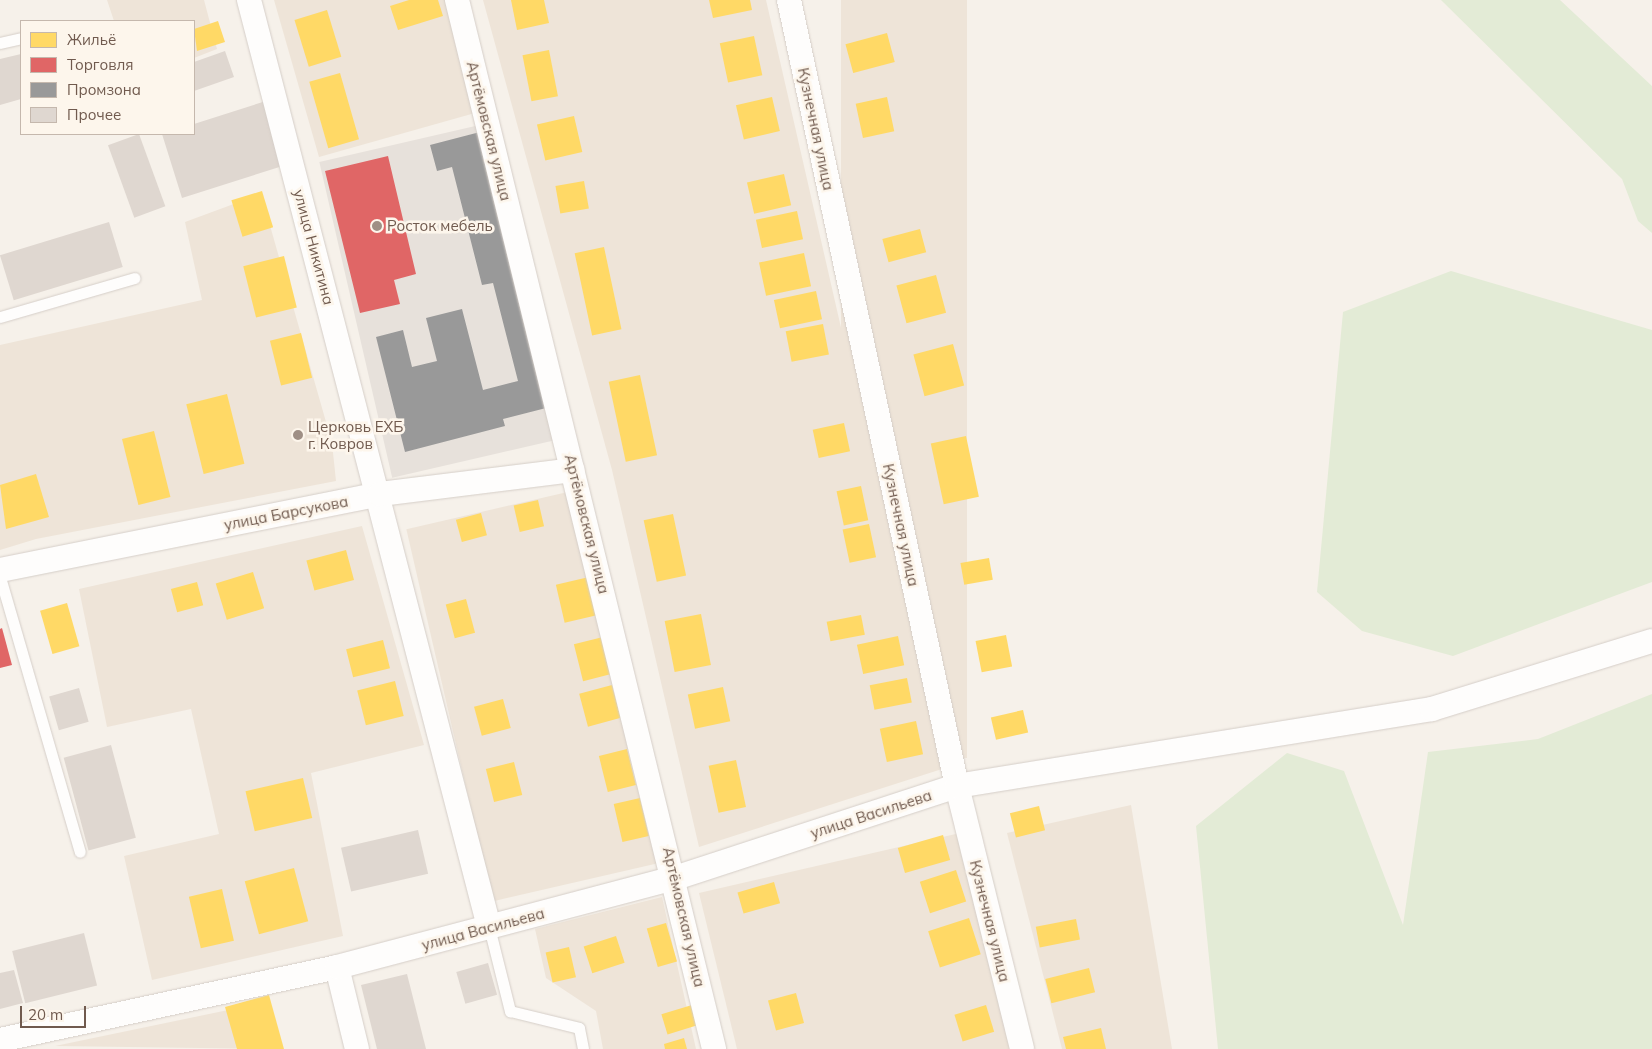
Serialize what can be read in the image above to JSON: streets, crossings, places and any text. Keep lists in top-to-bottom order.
{
  "streets": {
    "street": [
      "Кузнечная улица",
      "Артёмовская улица",
      "улица Никитина",
      "улица Барсукова",
      "улица Васильева"
    ]
  },
  "crossings": [
    ["Кузнечная улица", "улица Васильева"],
    ["Артёмовская улица", "улица Барсукова"],
    ["Артёмовская улица", "улица Васильева"],
    ["улица Никитина", "улица Барсукова"],
    ["улица Никитина", "улица Васильева"]
  ],
  "places": ["Росток мебель", "Церковь ЕХБ г. Ковров"],
  "legend": [
    "Жильё",
    "Торговля",
    "Промзона",
    "Прочее"
  ],
  "scale_bar": "20 m"
}
